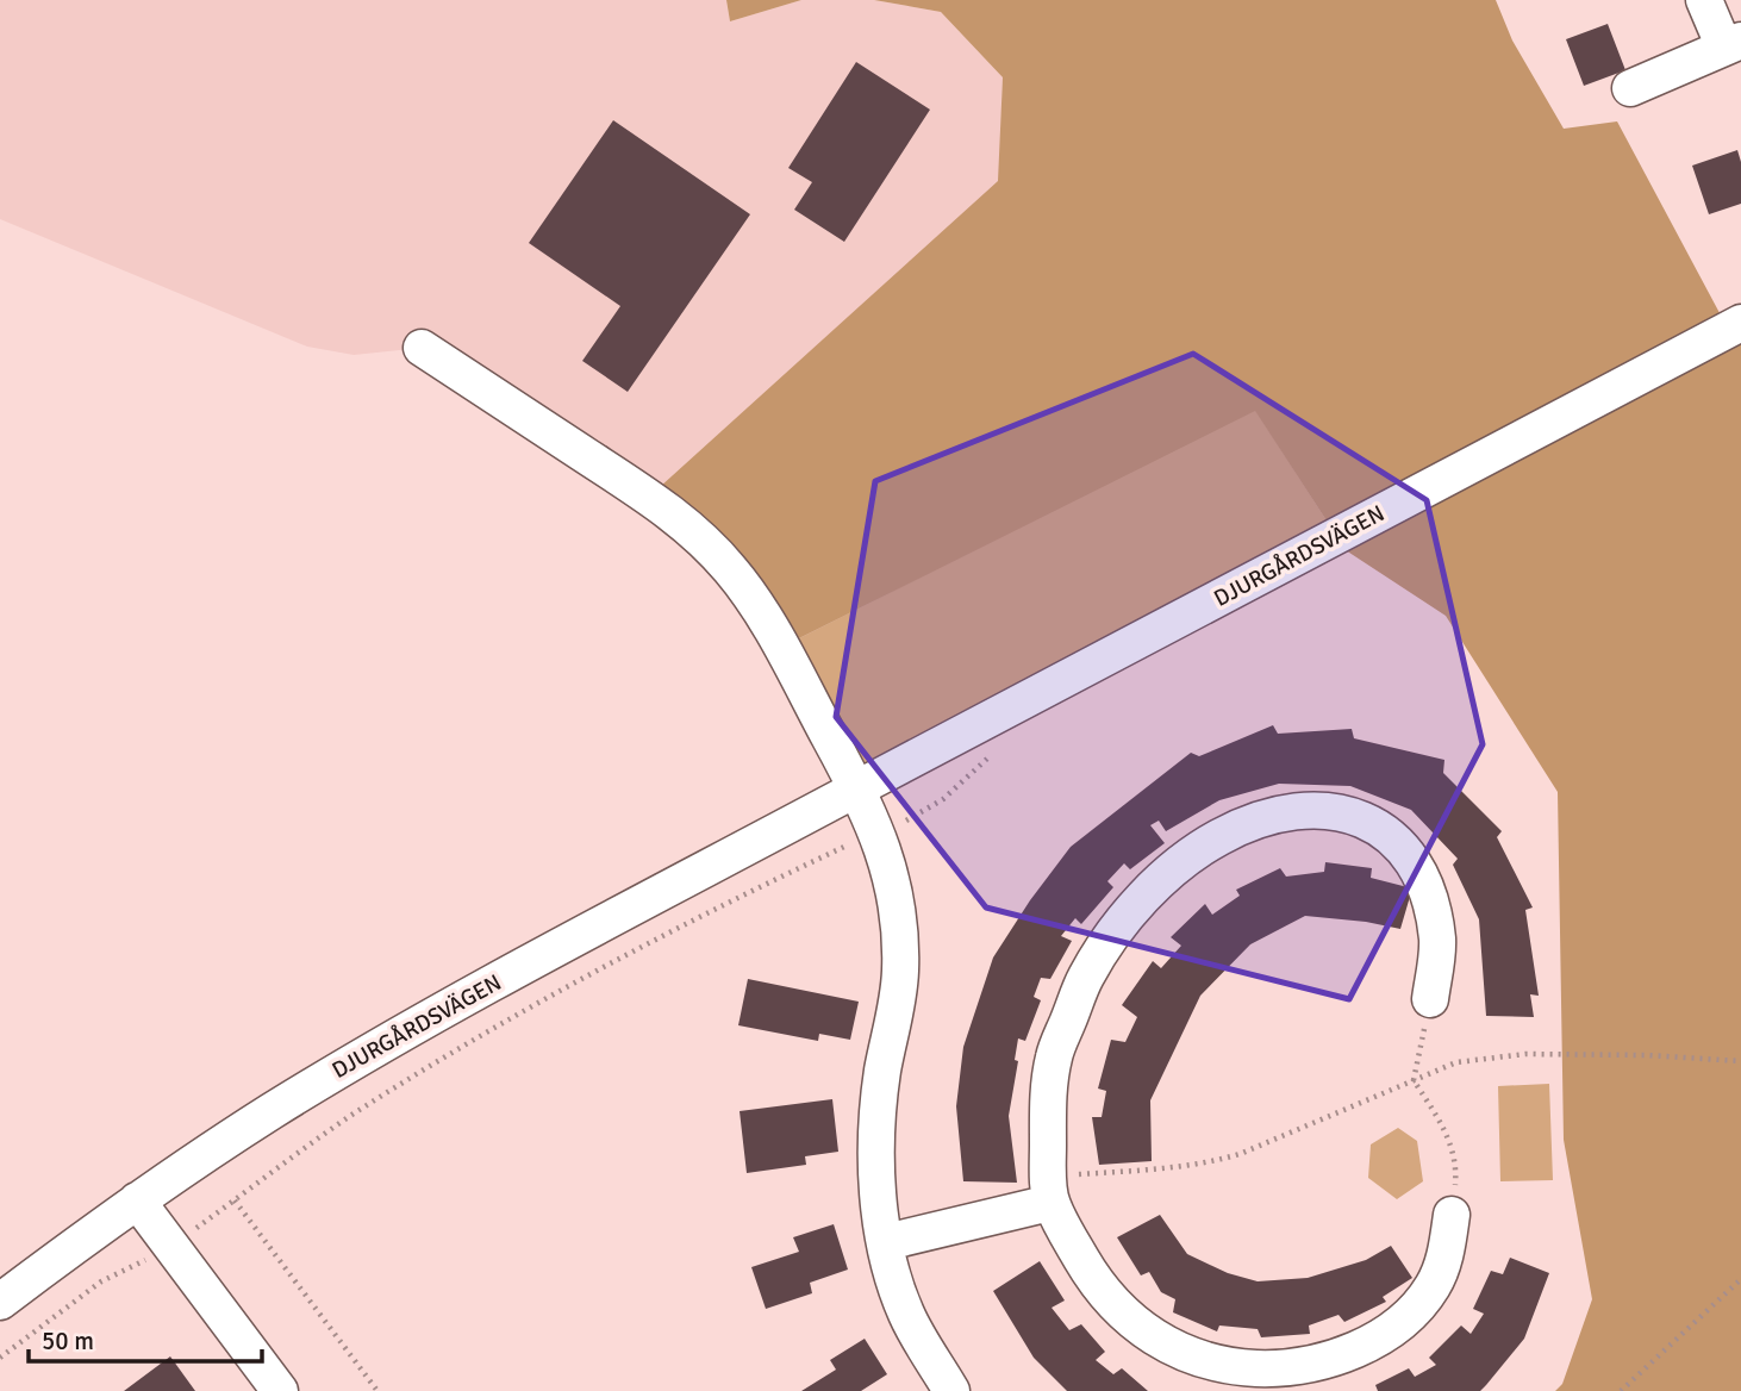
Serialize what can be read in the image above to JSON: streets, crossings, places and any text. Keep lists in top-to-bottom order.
{
  "streets": {
    "street": ["DJURGÅRDSVÄGEN"]
  },
  "scale_bar": "50 m"
}
